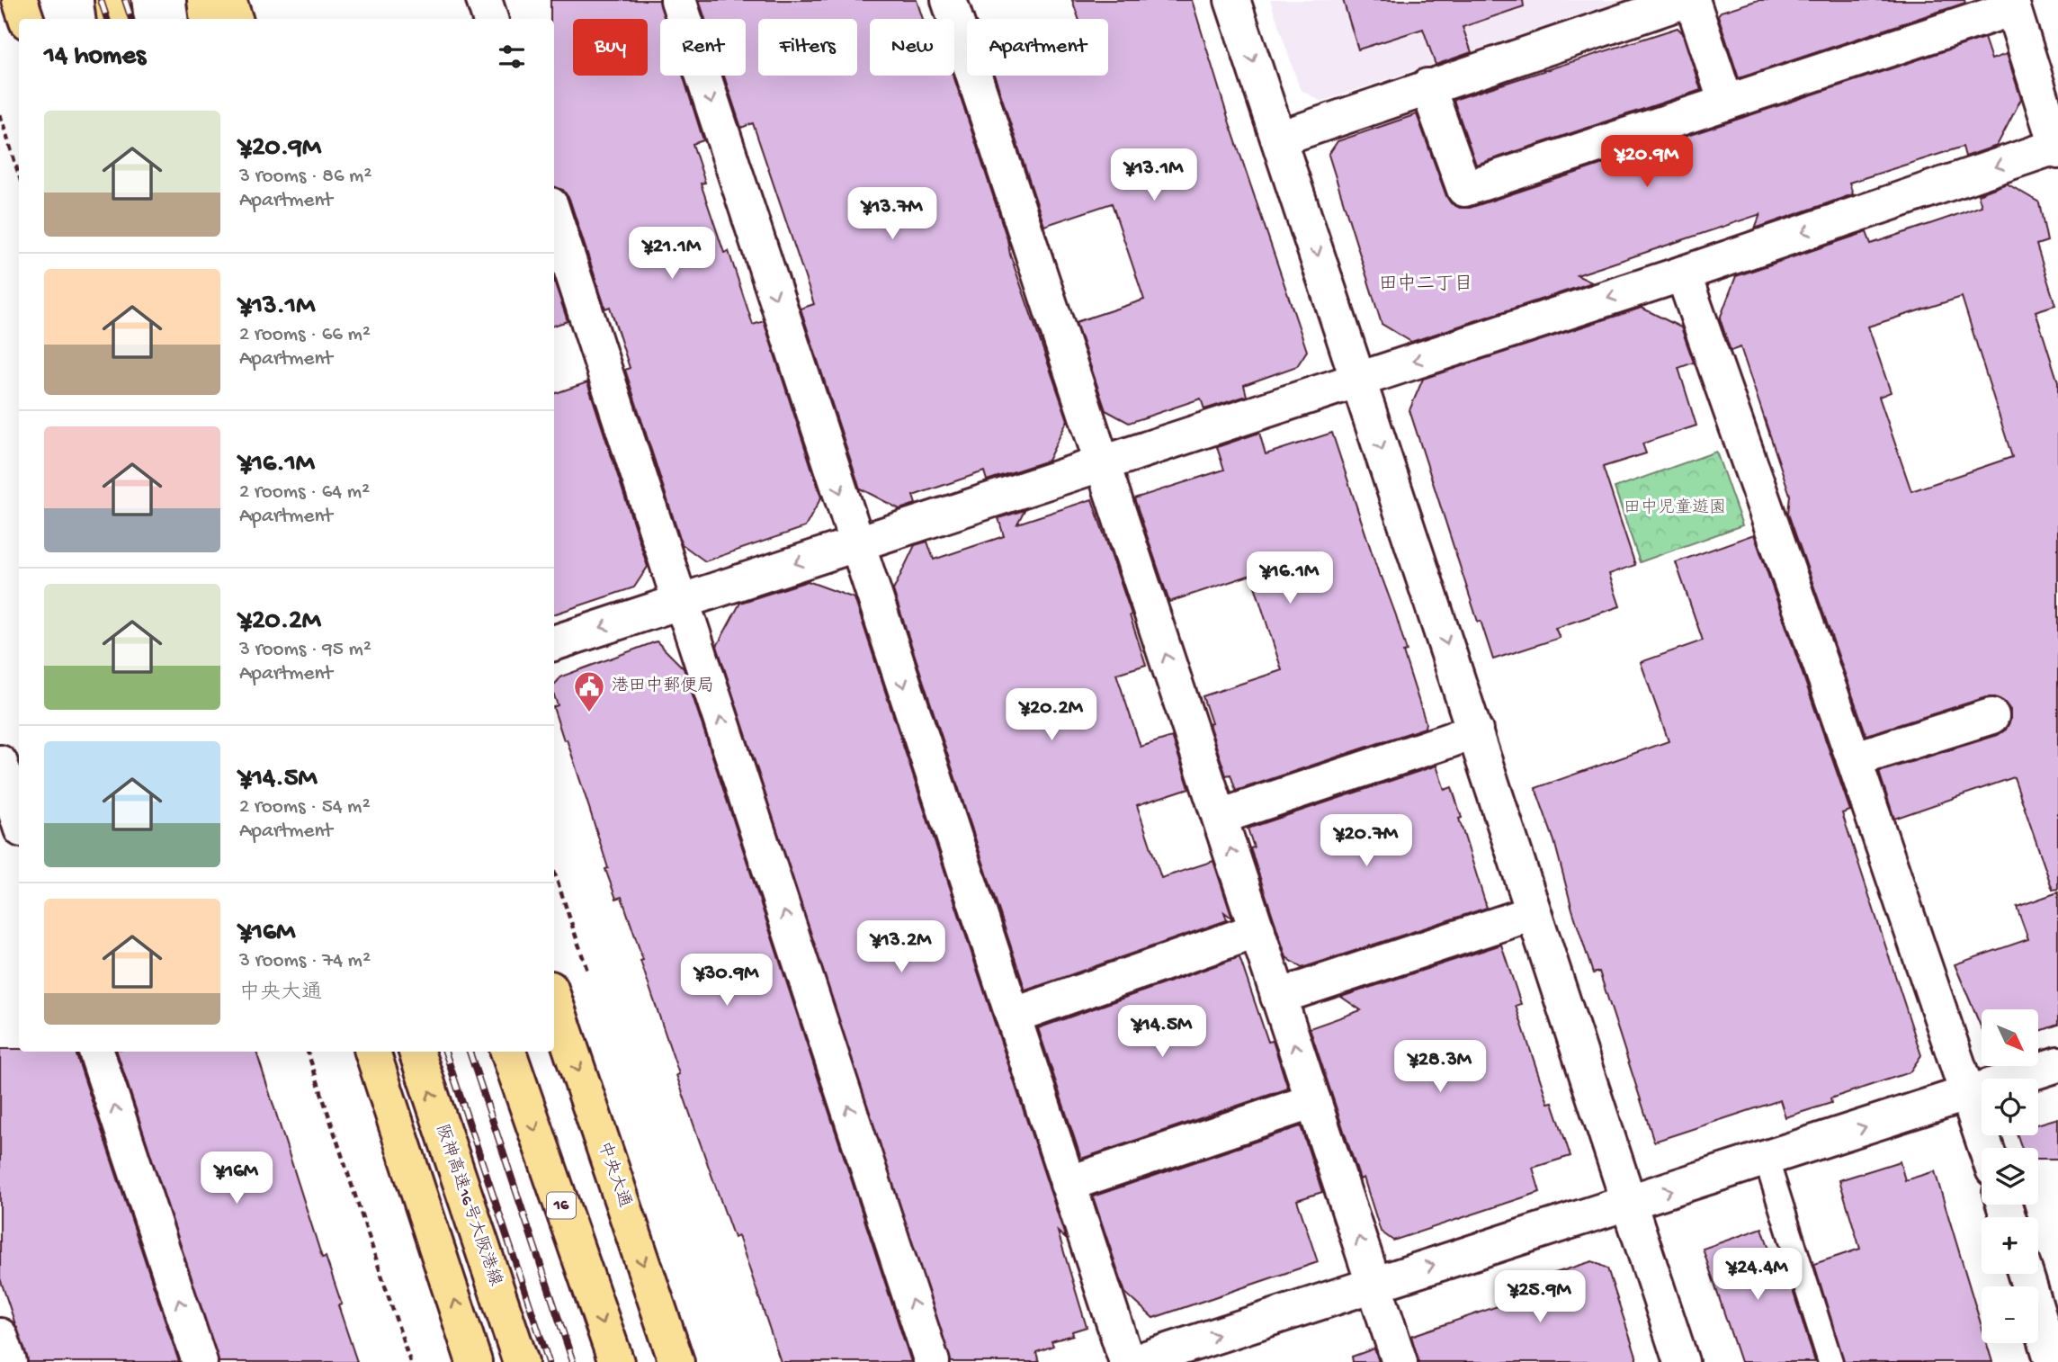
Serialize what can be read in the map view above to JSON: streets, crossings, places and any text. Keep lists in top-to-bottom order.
{
  "streets": {
    "main road": ["中央大通", "阪神高速16号大阪港線", "16"]
  },
  "districts": ["田中二丁目"],
  "parks": ["田中児童遊園"],
  "places": {
    "public building": ["港田中郵便局"]
  },
  "north": "bottom right",
  "page": {
    "chip": [
      "Buy",
      "Rent",
      "Filters",
      "New",
      "Apartment"
    ],
    "heading": "14 homes",
    "list": [
      {
        "name": "¥20.9M",
        "note": "3 rooms · 86 m² · Apartment"
      },
      {
        "name": "¥13.1M",
        "note": "2 rooms · 66 m² · Apartment"
      },
      {
        "name": "¥16.1M",
        "note": "2 rooms · 64 m² · Apartment"
      },
      {
        "name": "¥20.2M",
        "note": "3 rooms · 95 m² · Apartment"
      },
      {
        "name": "¥14.5M",
        "note": "2 rooms · 54 m² · Apartment"
      },
      {
        "name": "¥16M",
        "note": "3 rooms · 74 m² · 中央大通"
      }
    ],
    "price": [
      "¥20.9M",
      "¥13.1M",
      "¥13.7M",
      "¥21.1M",
      "¥16.1M",
      "¥20.2M",
      "¥20.7M",
      "¥13.2M",
      "¥30.9M",
      "¥14.5M",
      "¥28.3M",
      "¥16M",
      "¥24.4M",
      "¥25.9M"
    ],
    "map_buttons": ["+", "−"]
  }
}
